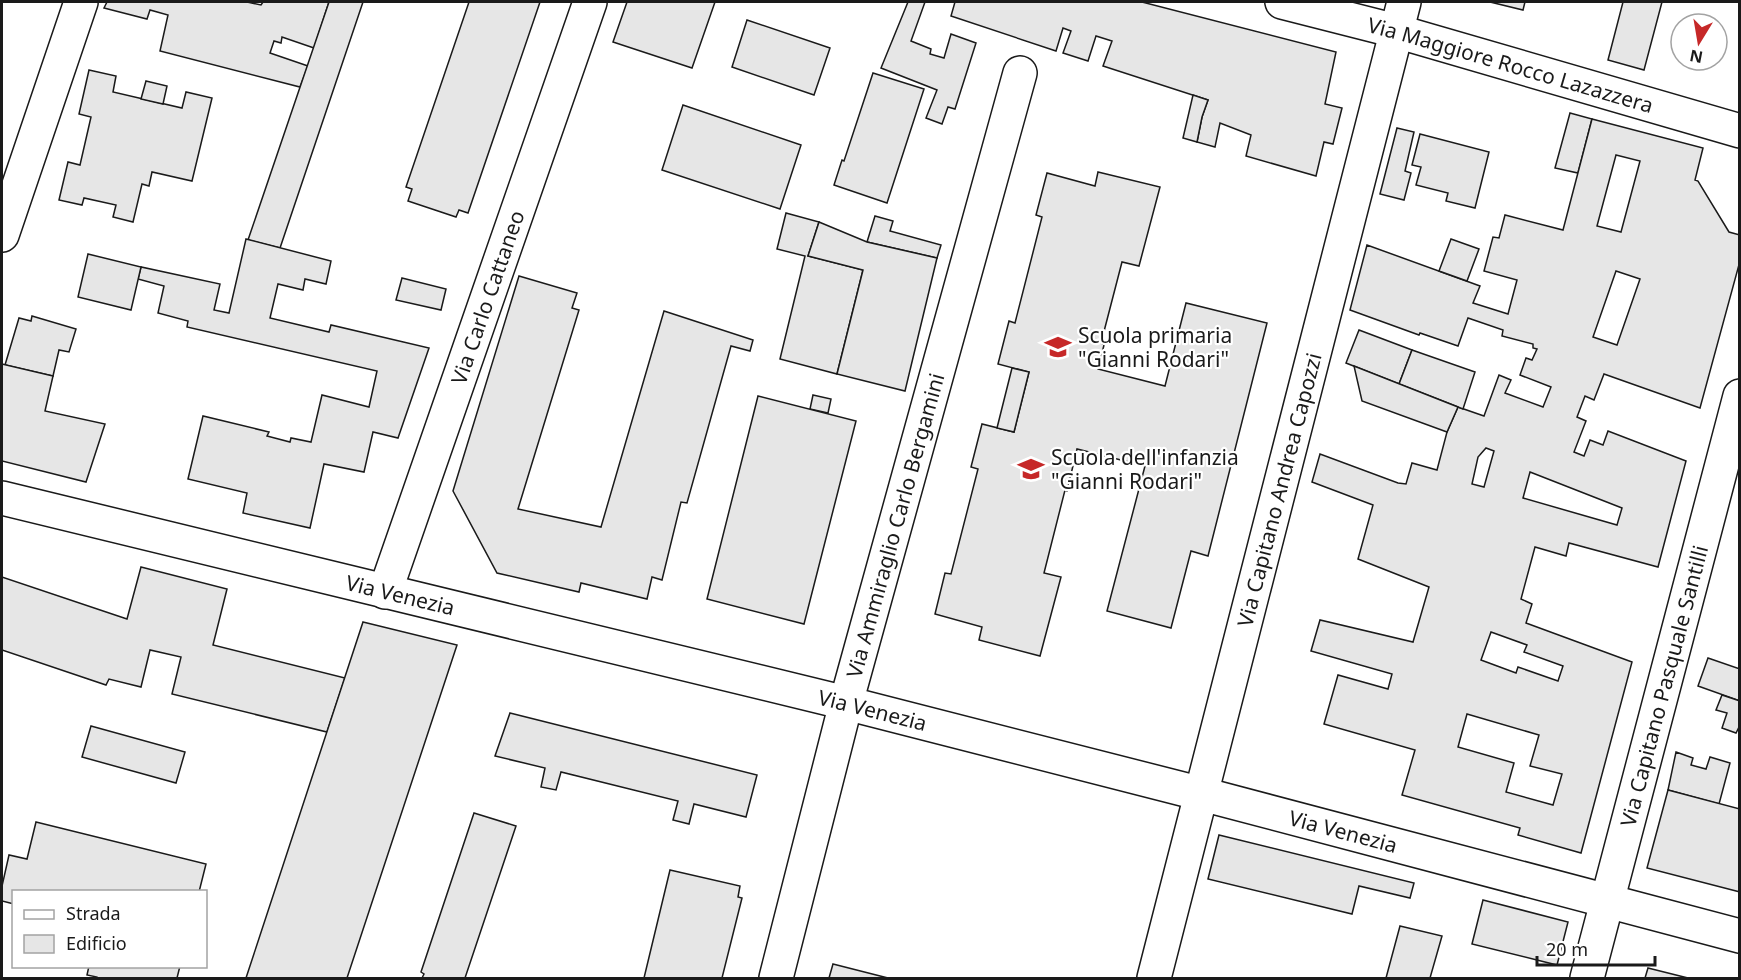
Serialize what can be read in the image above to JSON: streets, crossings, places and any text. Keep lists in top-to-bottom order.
{
  "streets": {
    "street": [
      "Via Maggiore Rocco Lazazzera",
      "Via Carlo Cattaneo",
      "Via Capitano Andrea Capozzi",
      "Via Ammiraglio Carlo Bergamini",
      "Via Venezia",
      "Via Capitano Pasquale Santilli"
    ]
  },
  "crossings": [
    ["Via Maggiore Rocco Lazazzera", "Via Capitano Andrea Capozzi"],
    ["Via Carlo Cattaneo", "Via Venezia"],
    ["Via Capitano Andrea Capozzi", "Via Venezia"],
    ["Via Ammiraglio Carlo Bergamini", "Via Venezia"],
    ["Via Venezia", "Via Capitano Pasquale Santilli"]
  ],
  "places": {
    "school or university": ["Scuola primaria \"Gianni Rodari\"", "Scuola dell'infanzia \"Gianni Rodari\""]
  },
  "legend": ["Strada", "Edificio"],
  "scale_bar": "20 m",
  "north": "bottom"
}
